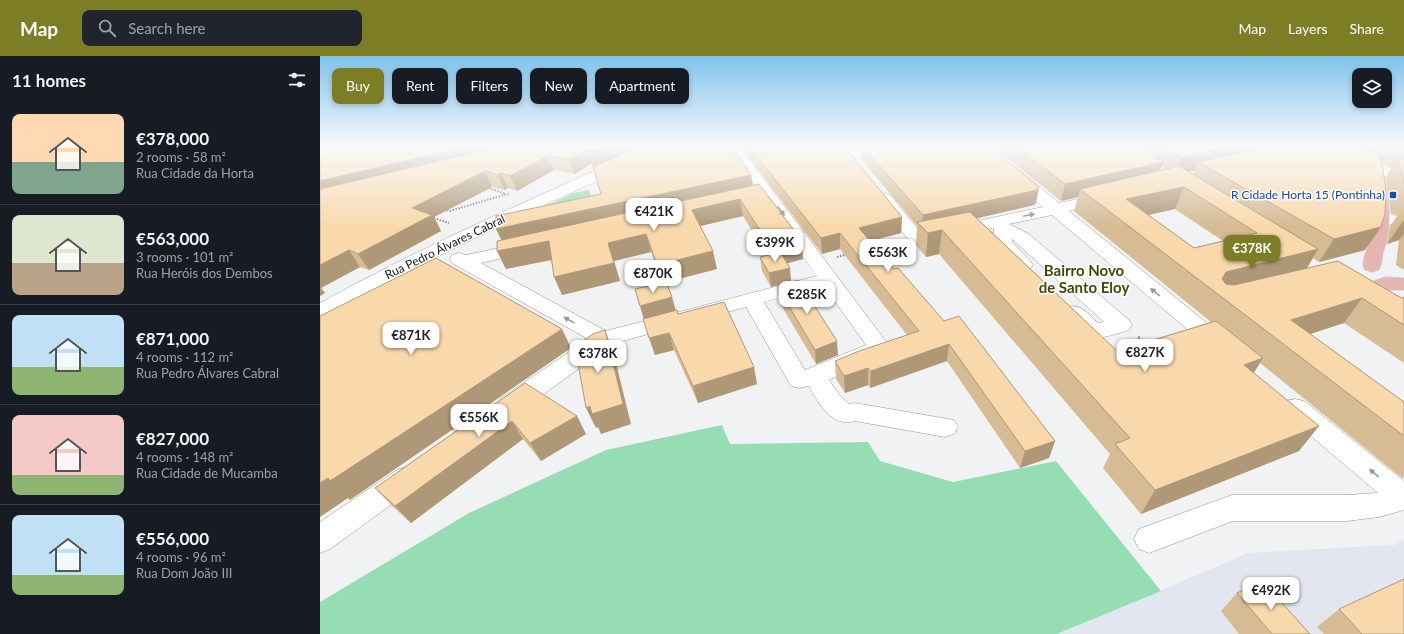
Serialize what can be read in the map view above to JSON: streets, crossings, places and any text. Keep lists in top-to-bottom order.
{
  "streets": {
    "street": ["Rua Pedro Álvares Cabral"]
  },
  "districts": ["Bairro Novo de Santo Eloy"],
  "places": {
    "transit": ["R Cidade Horta 15 (Pontinha)"]
  },
  "page": {
    "header": "Map",
    "search": "Search here",
    "nav": ["Map", "Layers", "Share"],
    "heading": "11 homes",
    "chip": [
      "Buy",
      "Rent",
      "Filters",
      "New",
      "Apartment"
    ],
    "list": [
      {
        "name": "€378,000",
        "note": "2 rooms · 58 m² · Rua Cidade da Horta"
      },
      {
        "name": "€563,000",
        "note": "3 rooms · 101 m² · Rua Heróis dos Dembos"
      },
      {
        "name": "€871,000",
        "note": "4 rooms · 112 m² · Rua Pedro Álvares Cabral"
      },
      {
        "name": "€827,000",
        "note": "4 rooms · 148 m² · Rua Cidade de Mucamba"
      },
      {
        "name": "€556,000",
        "note": "4 rooms · 96 m² · Rua Dom João III"
      }
    ],
    "price": [
      "€421K",
      "€399K",
      "€378K",
      "€563K",
      "€870K",
      "€285K",
      "€871K",
      "€827K",
      "€378K",
      "€556K",
      "€492K"
    ]
  }
}
